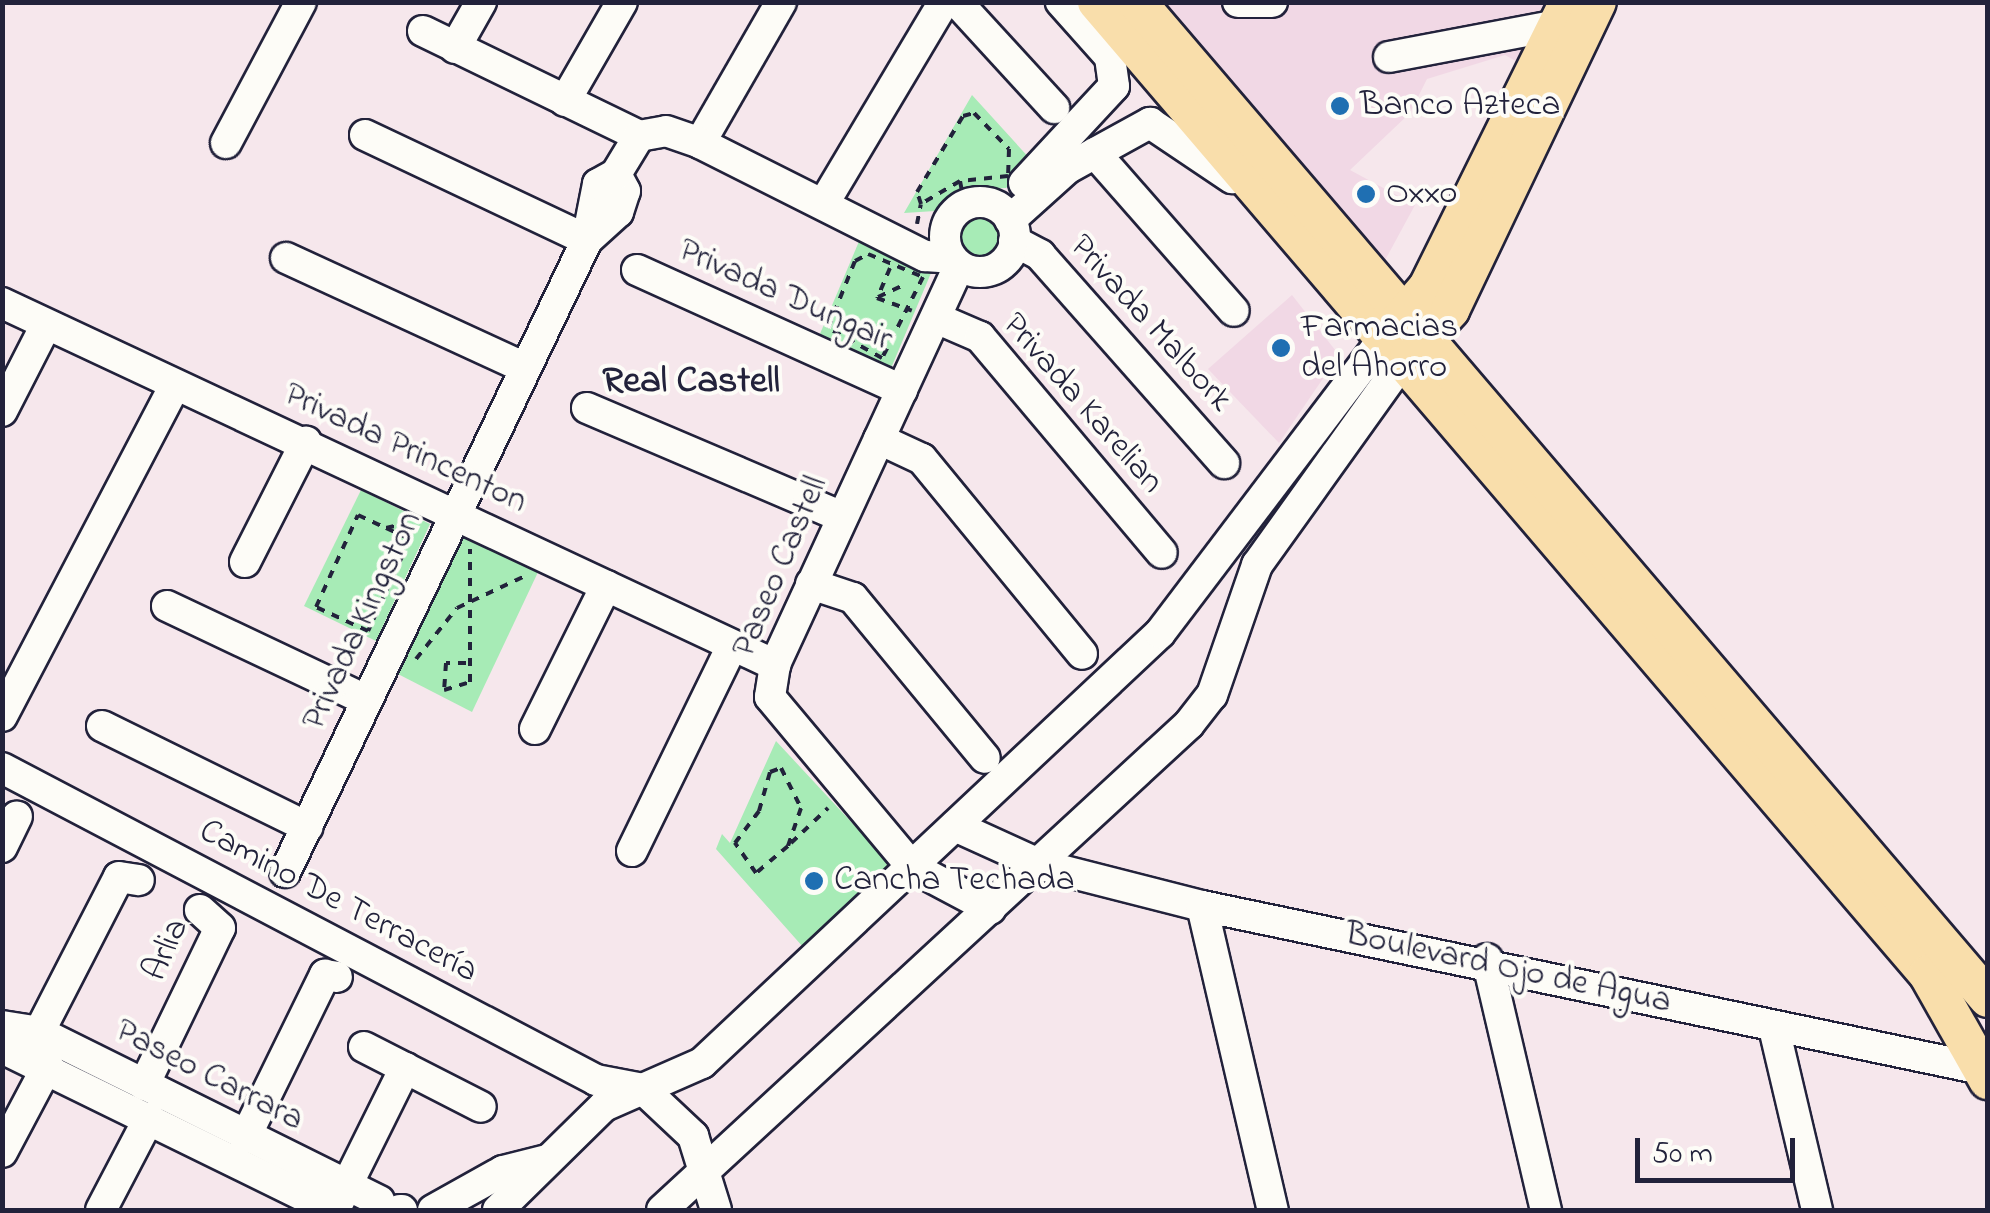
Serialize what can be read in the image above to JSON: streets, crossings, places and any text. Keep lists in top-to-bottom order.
{
  "streets": {
    "main road": ["Boulevard Ojo de Agua"],
    "street": [
      "Privada Dungair",
      "Privada Malbork",
      "Privada Karelian",
      "Privada Princenton",
      "Paseo Castell",
      "Privada Kingston",
      "Camino De Terracería",
      "Arlia",
      "Paseo Carrara"
    ]
  },
  "crossings": [
    ["Privada Dungair", "Paseo Castell"],
    ["Privada Karelian", "Paseo Castell"],
    ["Privada Princenton", "Paseo Castell"],
    ["Privada Princenton", "Privada Kingston"],
    ["Arlia", "Paseo Carrara"]
  ],
  "districts": ["Real Castell"],
  "places": [
    "Banco Azteca",
    "Oxxo",
    "Farmacias del Ahorro",
    "Cancha Techada"
  ],
  "scale_bar": "50 m"
}
